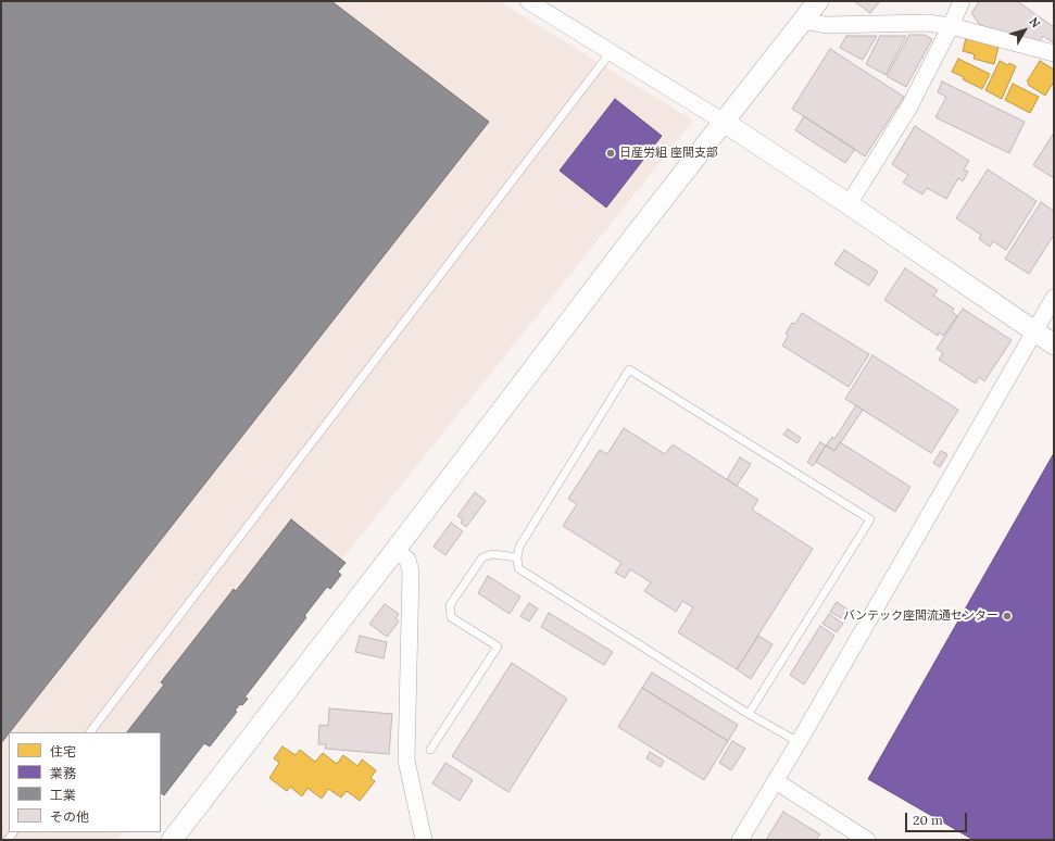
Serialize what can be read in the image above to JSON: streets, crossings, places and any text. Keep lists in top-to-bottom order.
{
  "places": ["日産労組 座間支部", "バンテック座間流通センター"],
  "legend": [
    "住宅",
    "業務",
    "工業",
    "その他"
  ],
  "scale_bar": "20 m",
  "north": "top right"
}
